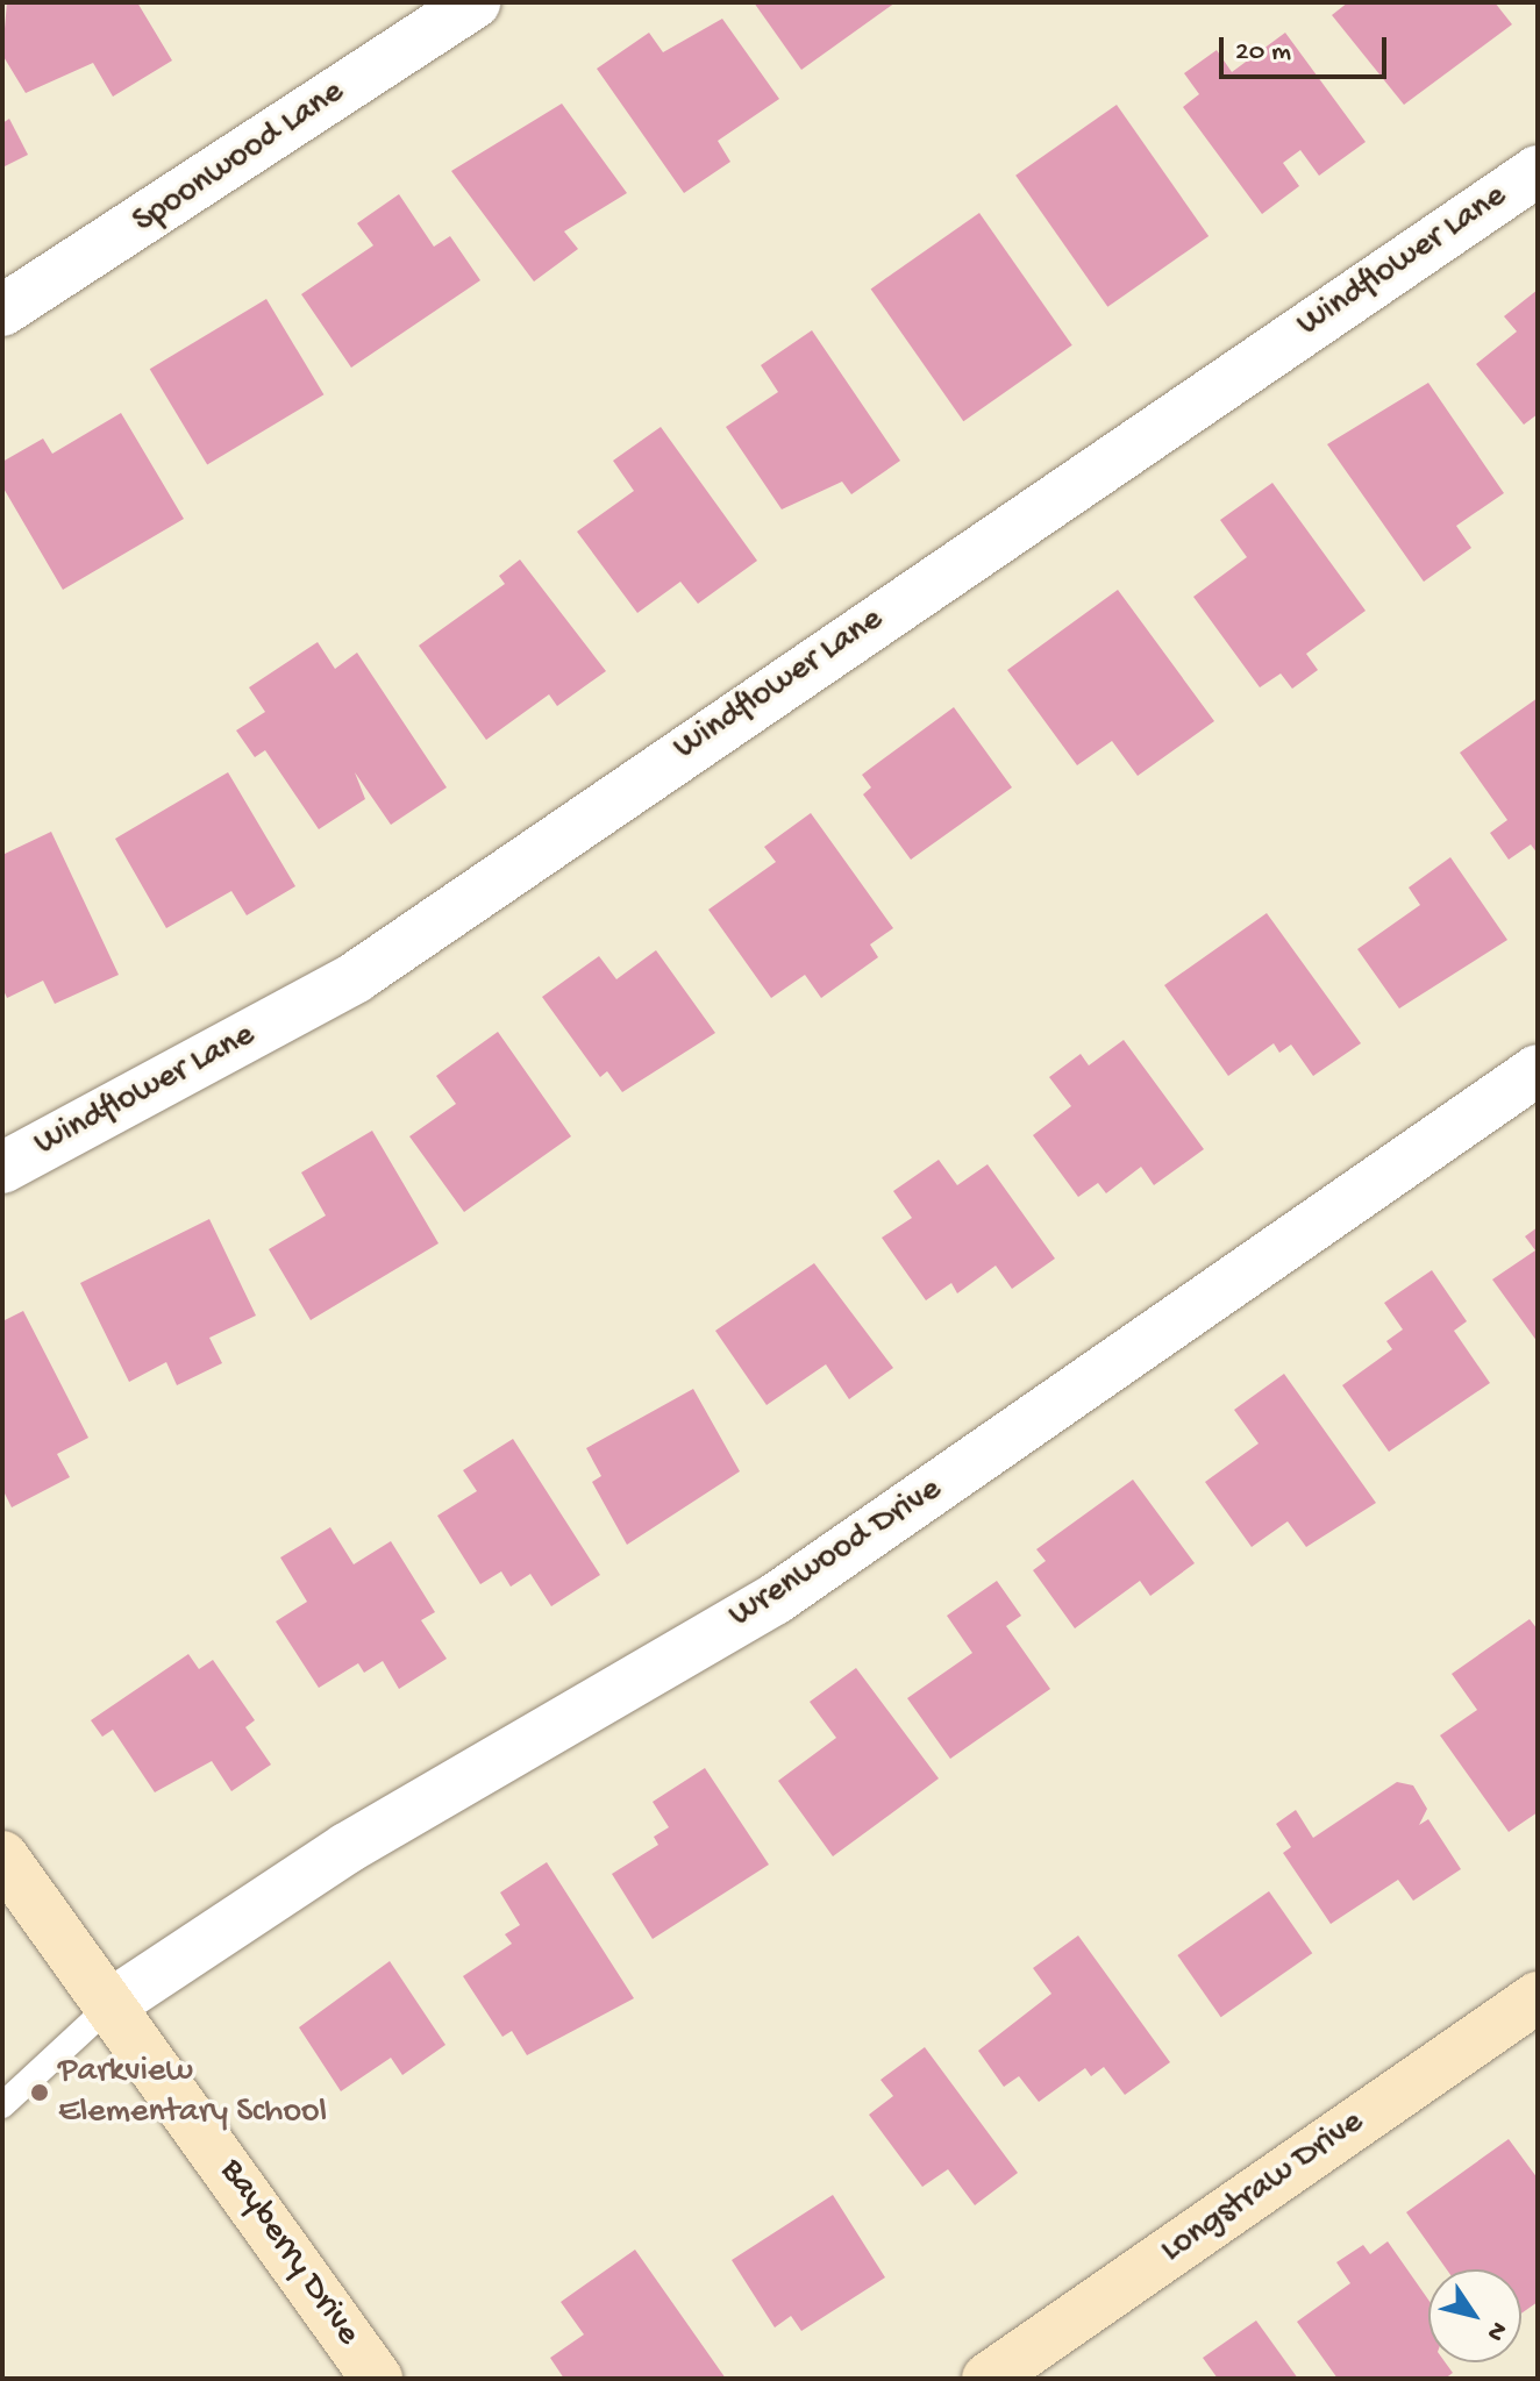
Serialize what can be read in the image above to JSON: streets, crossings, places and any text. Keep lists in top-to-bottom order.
{
  "streets": {
    "street": [
      "Spoonwood Lane",
      "Windflower Lane",
      "Wrenwood Drive",
      "Longstraw Drive",
      "Bayberry Drive"
    ]
  },
  "crossings": [
    ["Wrenwood Drive", "Bayberry Drive"]
  ],
  "places": ["Parkview Elementary School"],
  "scale_bar": "20 m",
  "north": "bottom right"
}
